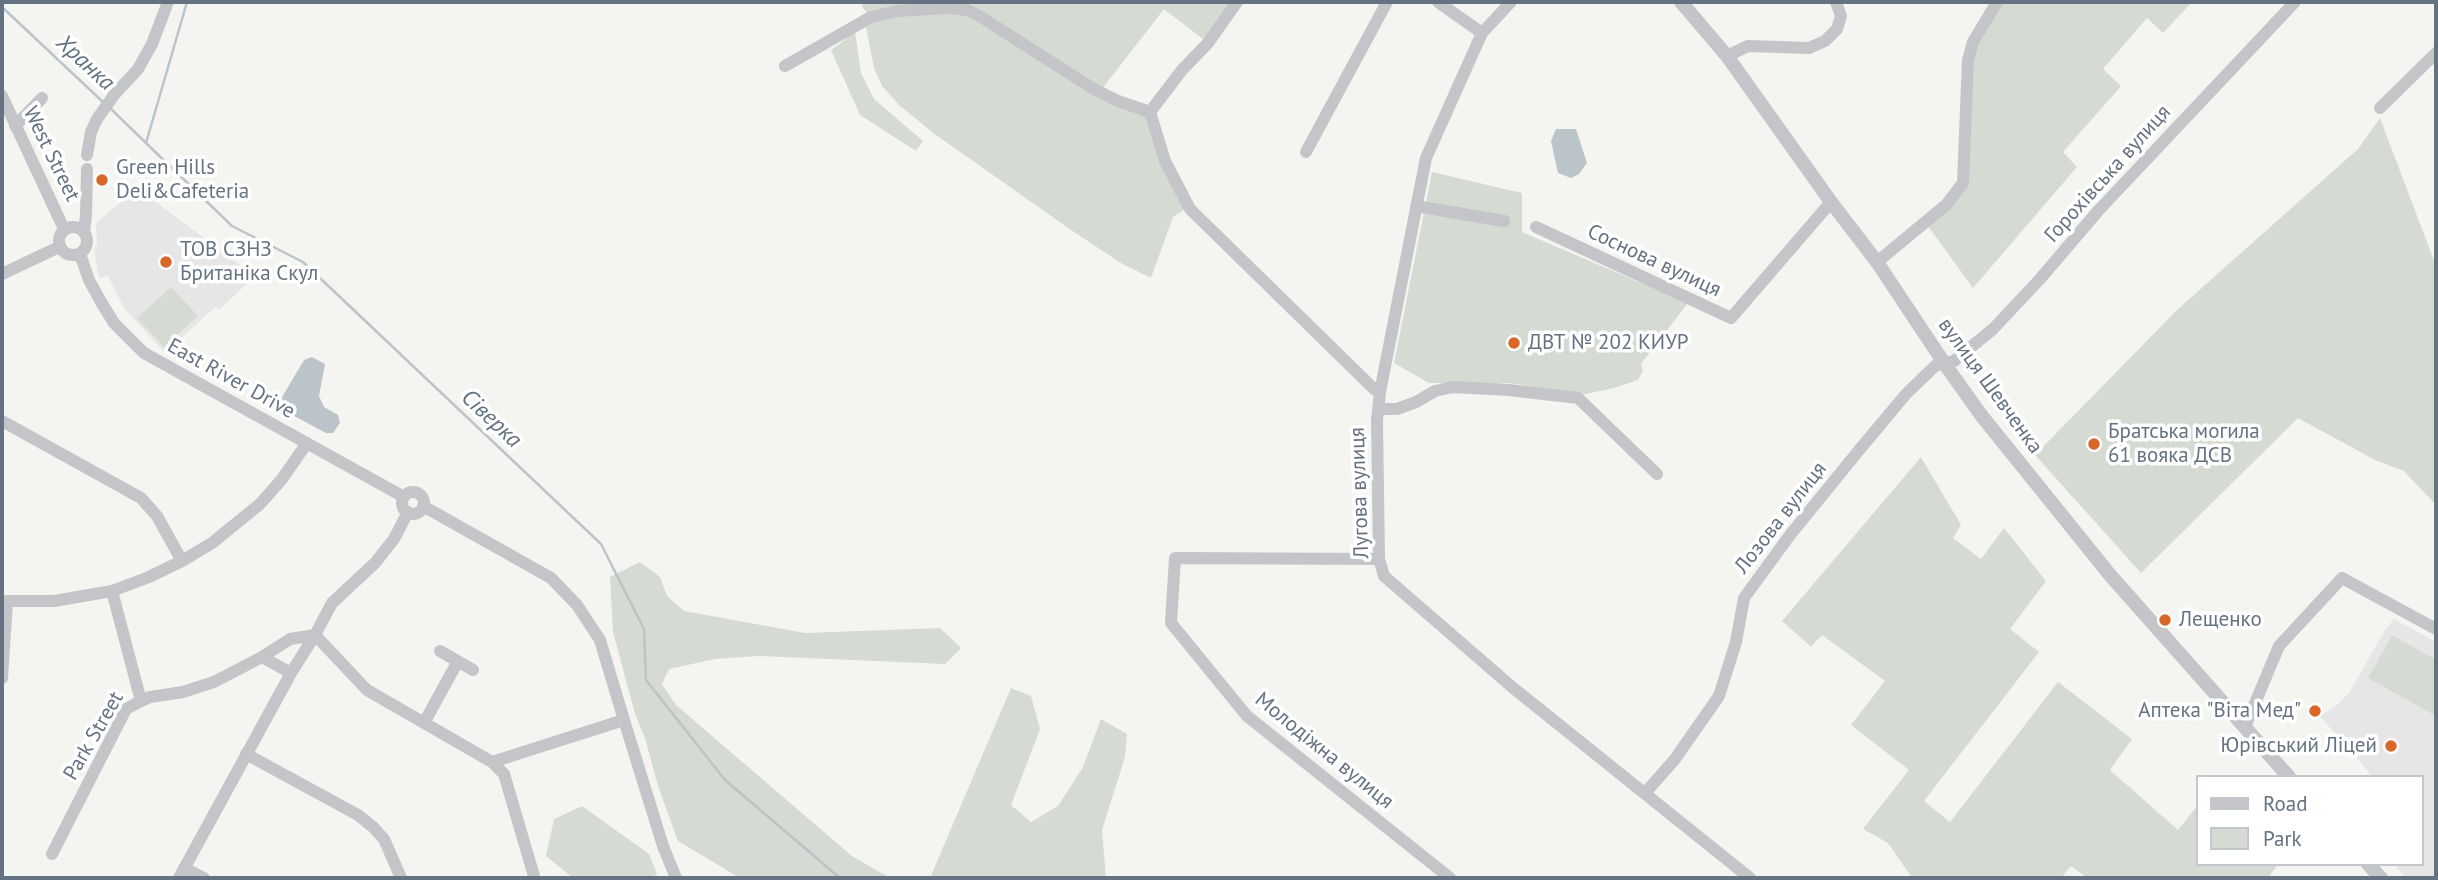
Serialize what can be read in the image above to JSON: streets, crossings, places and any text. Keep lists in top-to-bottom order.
{
  "streets": {
    "street": [
      "West Street",
      "Горохівська вулиця",
      "Соснова вулиця",
      "Еаst Rіvеr Drive",
      "вулиця Шевченка",
      "Лугова вулиця",
      "Лозова вулиця",
      "Park Street",
      "Молодіжна вулиця"
    ]
  },
  "crossings": [
    ["West Street", "Еаst Rіvеr Drive"],
    ["Горохівська вулиця", "вулиця Шевченка"],
    ["Горохівська вулиця", "Лозова вулиця"],
    ["Соснова вулиця", "вулиця Шевченка"],
    ["вулиця Шевченка", "Лозова вулиця"],
    ["Лугова вулиця", "Лозова вулиця"],
    ["Лугова вулиця", "Молодіжна вулиця"]
  ],
  "water": ["Хранка", "Сіверка"],
  "places": [
    "Green Hills Deli&Cafeteria",
    "ТОВ СЗНЗ Британіка Скул",
    "ДВТ № 202 КИУР",
    "Братська могила 61 вояка ДСВ",
    "Лещенко",
    "Аптека \"Віта Мед\"",
    "Юрівський Ліцей"
  ],
  "legend": ["Road", "Park"]
}
